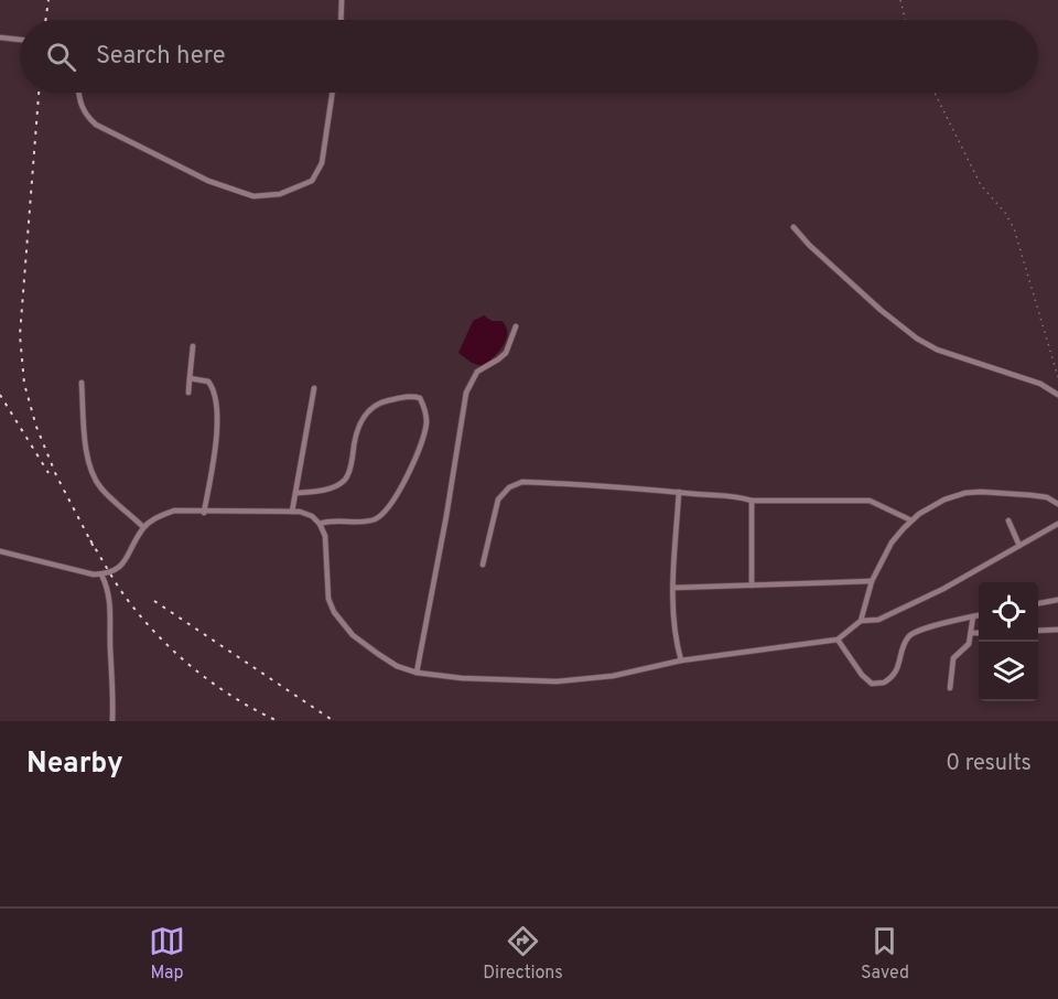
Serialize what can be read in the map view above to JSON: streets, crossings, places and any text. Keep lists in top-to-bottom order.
{
  "page": {
    "search": "Search here",
    "heading": ["Nearby", "0 results"],
    "nav": ["Map", "Directions", "Saved"]
  }
}
